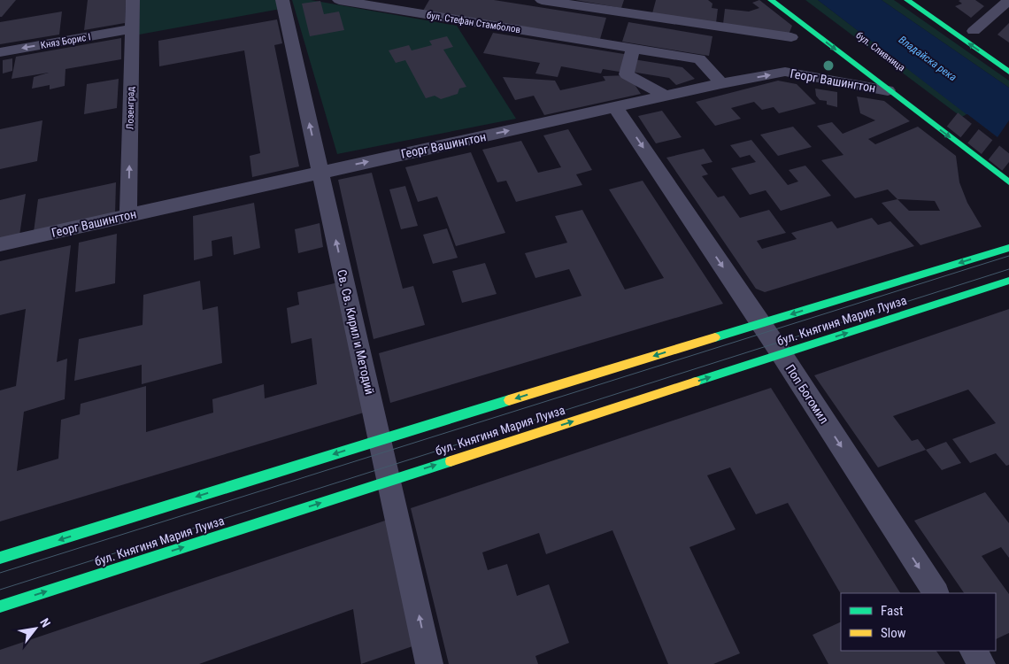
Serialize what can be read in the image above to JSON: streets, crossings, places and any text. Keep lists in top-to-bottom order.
{
  "streets": {
    "main road": ["бул. Княгиня Мария Луиза"],
    "street": [
      "бул. Стефан Стамболов",
      "Княз Борис I",
      "Георг Вашингтон",
      "Лозенград",
      "Св. Св. Кирил и Методий",
      "Поп Богомил"
    ]
  },
  "crossings": [
    ["бул. Стефан Стамболов", "Георг Вашингтон"],
    ["Княз Борис I", "Лозенград"],
    ["Георг Вашингтон", "Лозенград"],
    ["Георг Вашингтон", "Св. Св. Кирил и Методий"],
    ["Георг Вашингтон", "Поп Богомил"],
    ["бул. Княгиня Мария Луиза", "Св. Св. Кирил и Методий"],
    ["бул. Княгиня Мария Луиза", "Поп Богомил"]
  ],
  "one_way": [
    "Княз Борис I",
    "Георг Вашингтон",
    "Лозенград",
    "Св. Св. Кирил и Методий",
    "Поп Богомил"
  ],
  "water": ["Владайска река"],
  "legend": ["Fast", "Slow"],
  "north": "top right"
}
